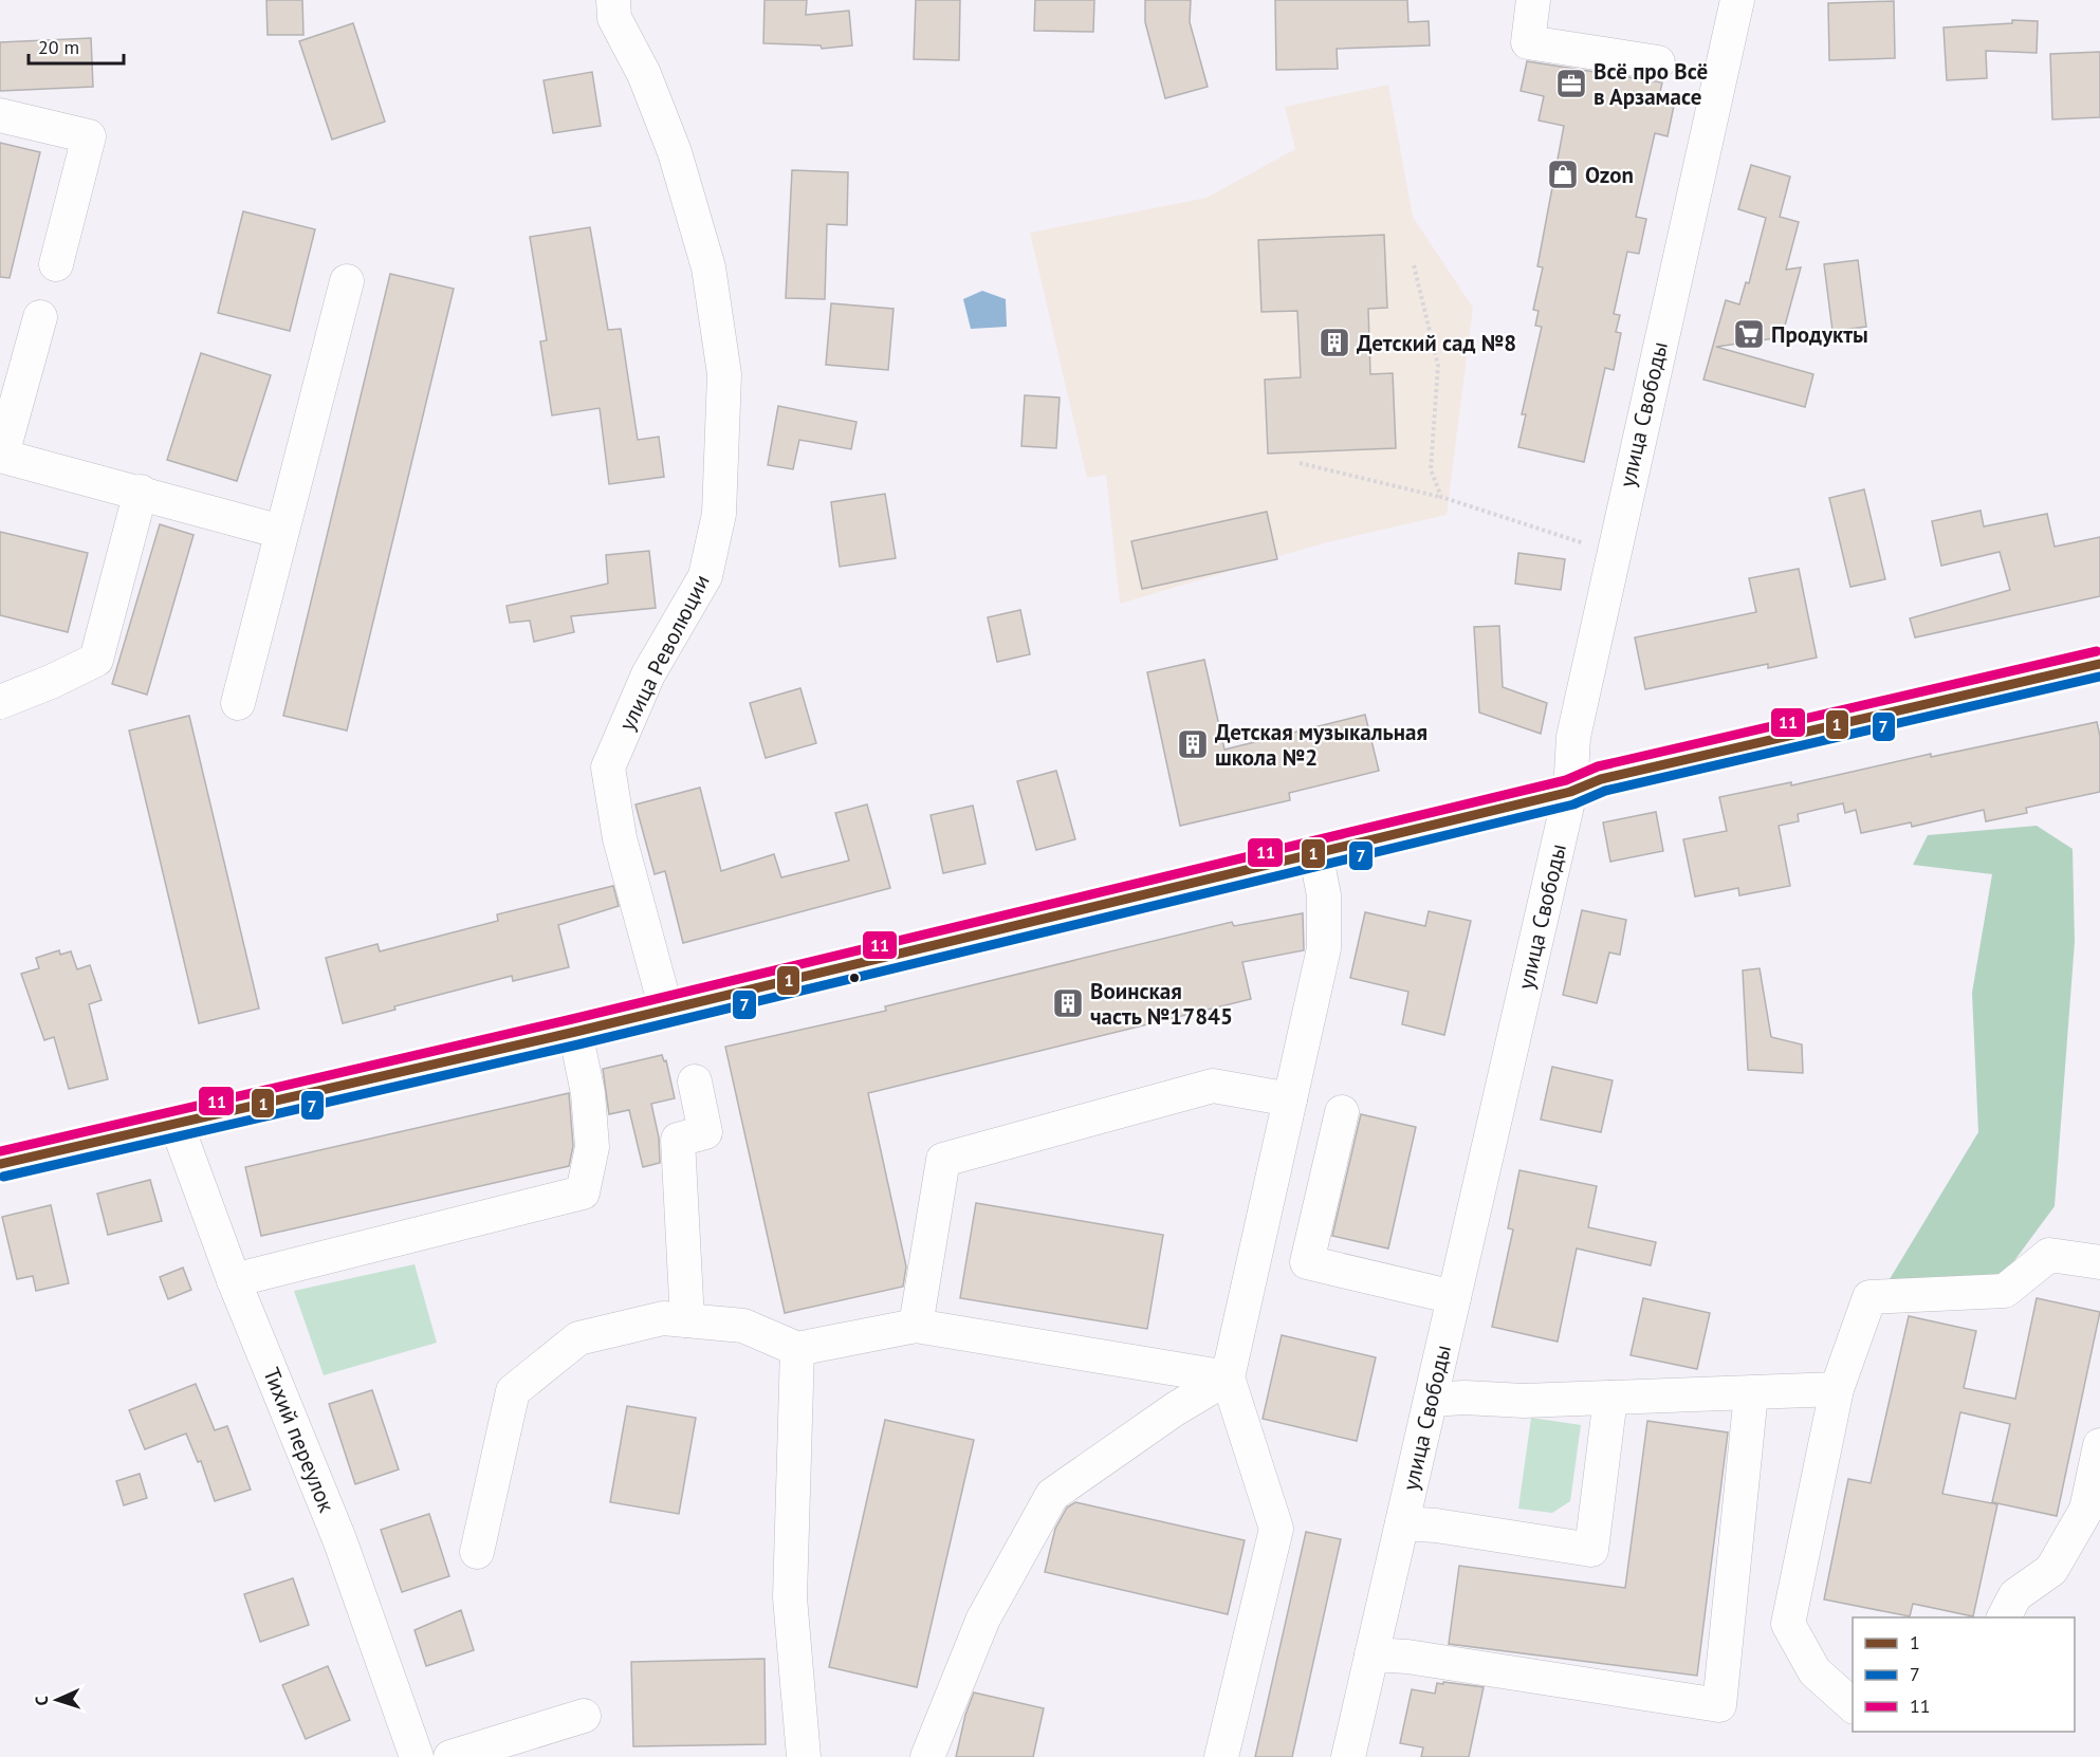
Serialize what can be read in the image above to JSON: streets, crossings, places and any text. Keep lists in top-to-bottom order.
{
  "streets": {
    "street": ["улица Свободы", "улица Революции", "Тихий переулок"]
  },
  "places": {
    "office": ["Всё про Всё в Арзамасе"],
    "shop": ["Ozon"],
    "supermarket": ["Продукты"],
    "building": ["Детский сад №8", "Детская музыкальная школа №2", "Воинская часть №17845"]
  },
  "lines": ["transit line 11", "transit line 1", "transit line 7"],
  "legend": ["1", "7", "11"],
  "scale_bar": "20 m",
  "north": "left"
}
